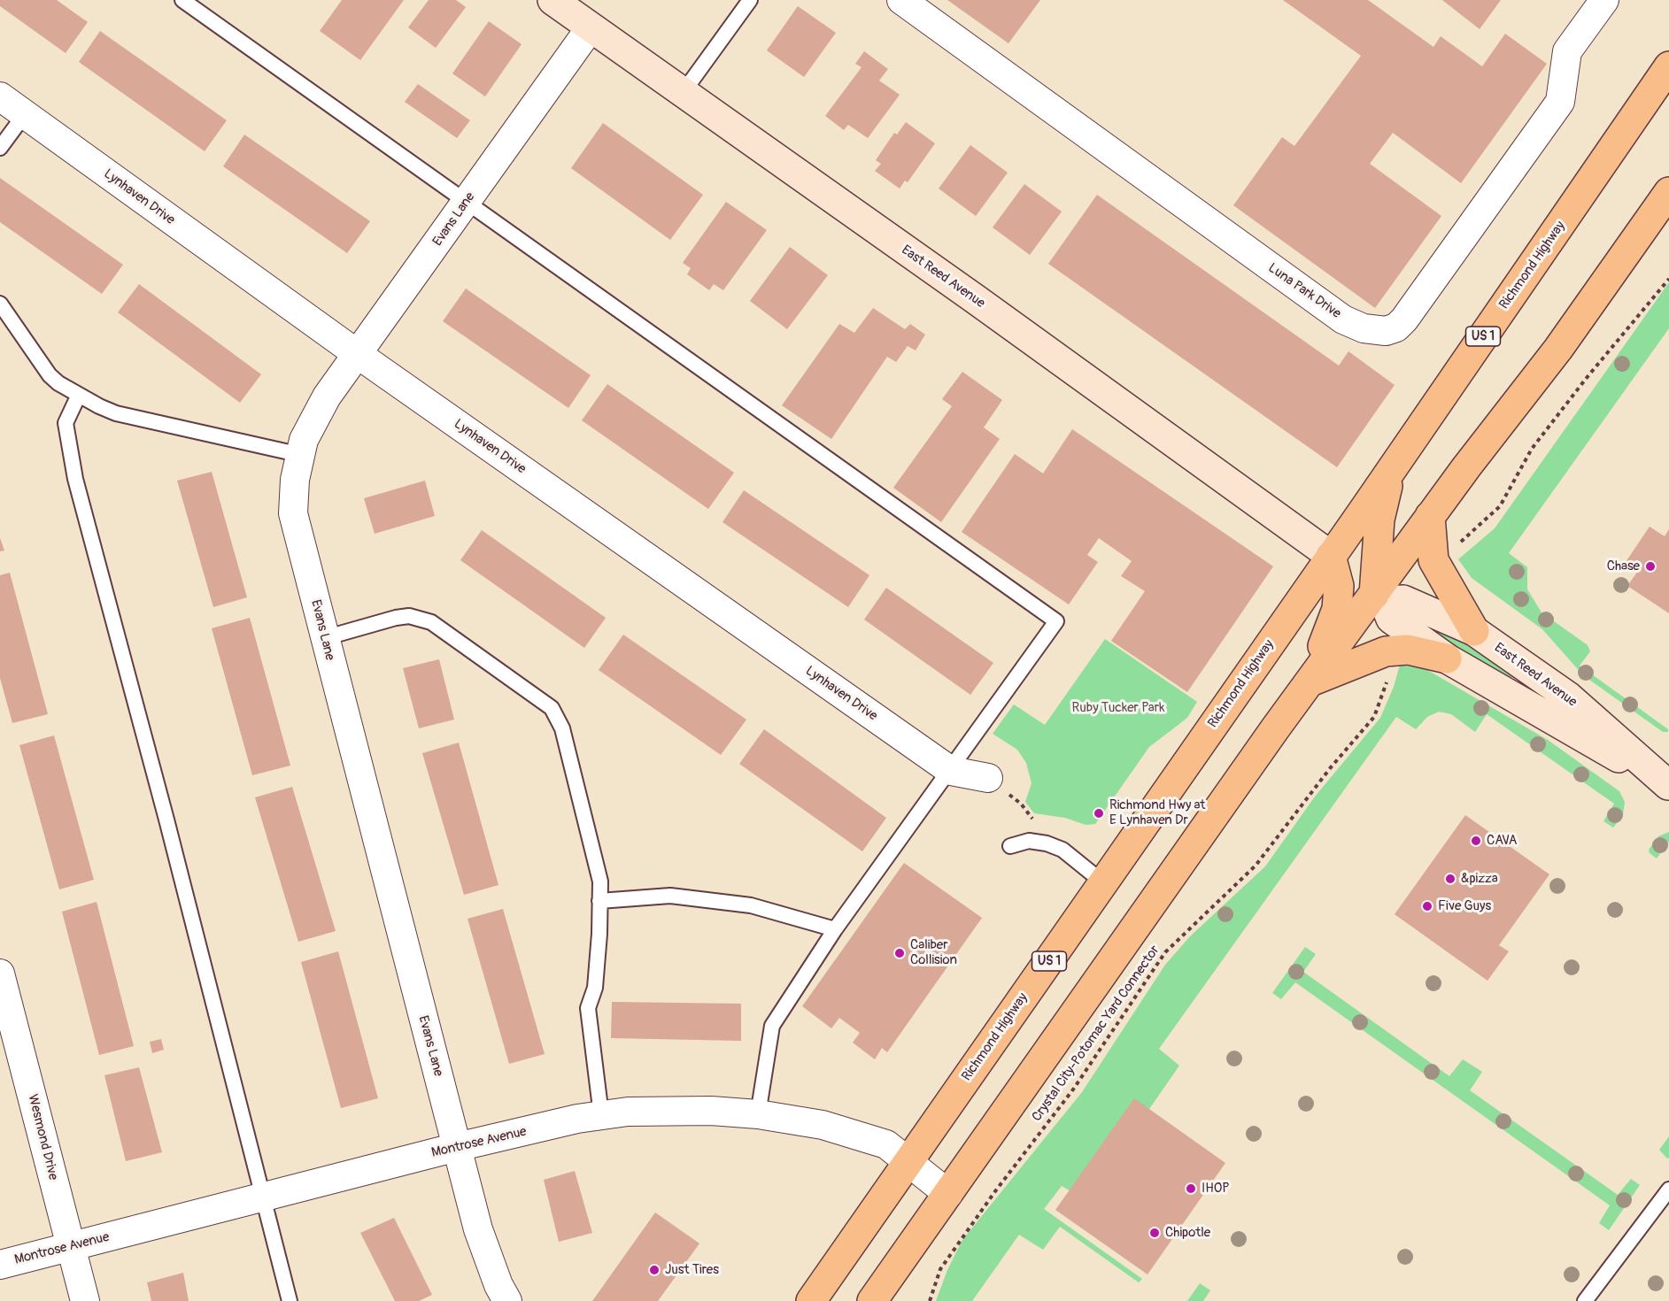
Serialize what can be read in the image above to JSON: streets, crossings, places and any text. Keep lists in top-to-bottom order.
{
  "streets": {
    "highway": ["Richmond Highway", "US 1"],
    "street": [
      "Lynhaven Drive",
      "Evans Lane",
      "East Reed Avenue",
      "Luna Park Drive",
      "Wesmond Drive",
      "Montrose Avenue"
    ],
    "path": ["Crystal City-Potomac Yard Connector"]
  },
  "crossings": [
    ["Lynhaven Drive", "Evans Lane"],
    ["Evans Lane", "East Reed Avenue"],
    ["Evans Lane", "Montrose Avenue"],
    ["Richmond Highway", "East Reed Avenue"],
    ["Richmond Highway", "Montrose Avenue"],
    ["Wesmond Drive", "Montrose Avenue"]
  ],
  "parks": ["Ruby Tucker Park"],
  "places": [
    "Chase",
    "Richmond Hwy at E Lynhaven Dr",
    "CAVA",
    "&pizza",
    "Five Guys",
    "Caliber Collision",
    "IHOP",
    "Chipotle",
    "Just Tires"
  ]
}
